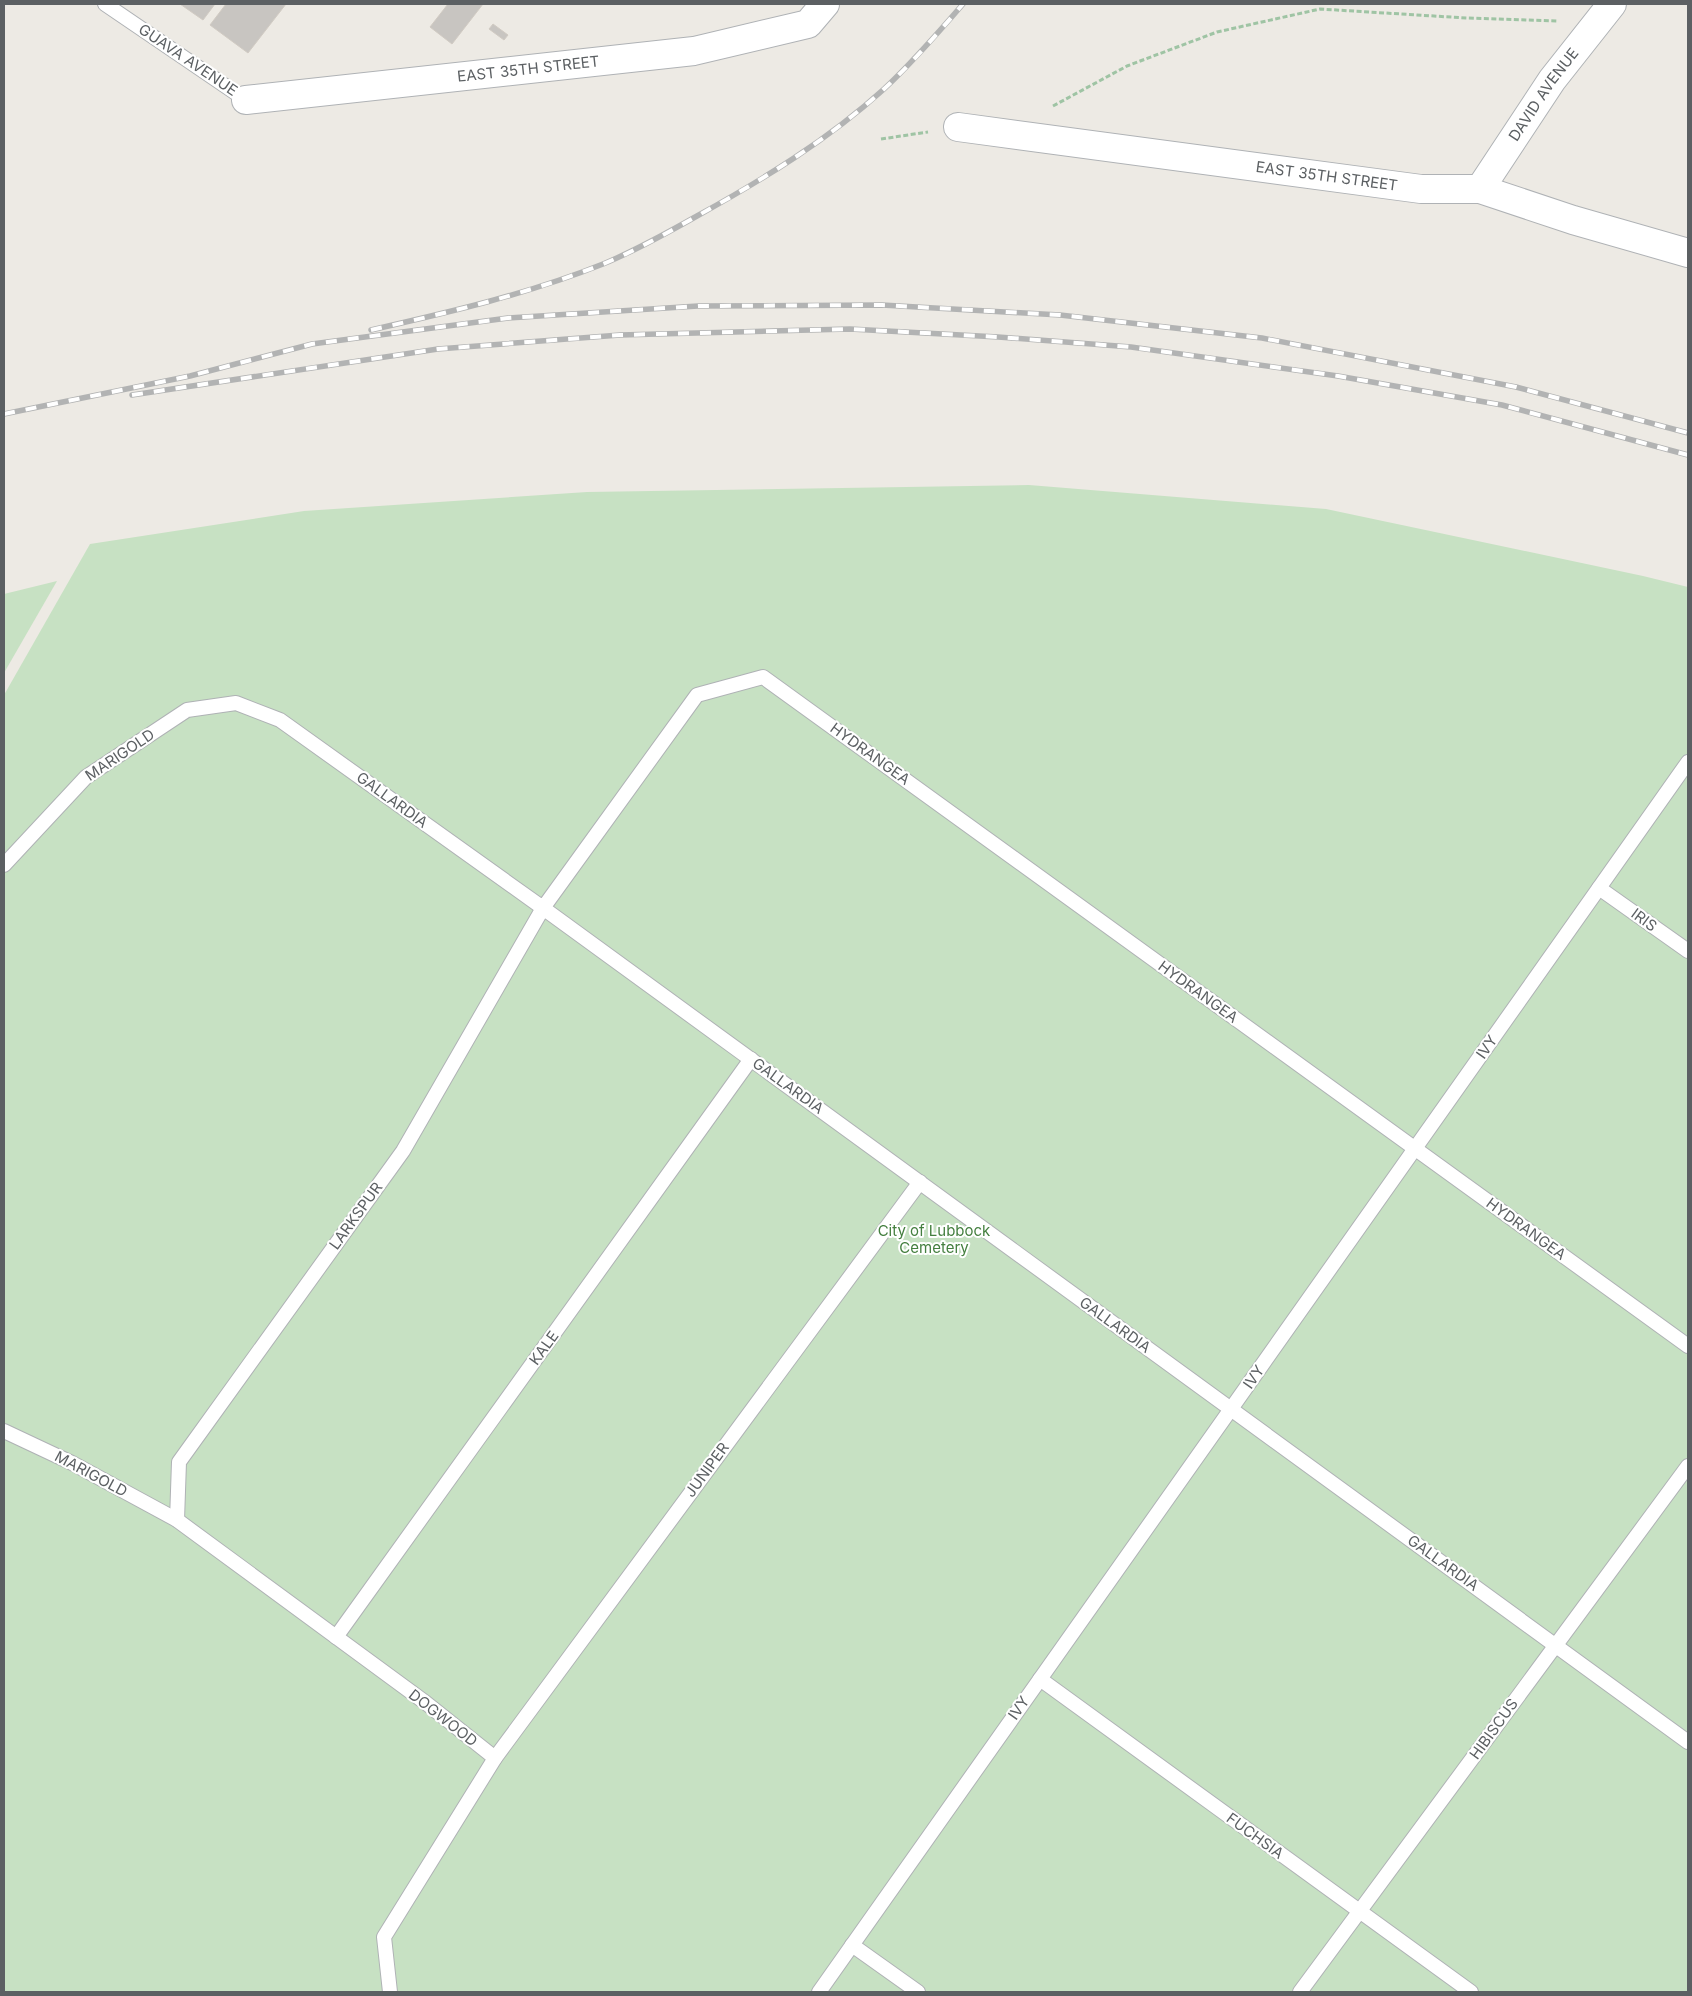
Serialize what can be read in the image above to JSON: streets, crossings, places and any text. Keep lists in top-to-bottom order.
{
  "streets": {
    "street": ["EAST 35TH STREET", "DAVID AVENUE"],
    "lane": [
      "GUAVA AVENUE",
      "HYDRANGEA",
      "MARIGOLD",
      "GALLARDIA",
      "IRIS",
      "IVY",
      "LARKSPUR",
      "KALE",
      "JUNIPER",
      "DOGWOOD",
      "HIBISCUS",
      "FUCHSIA"
    ]
  },
  "crossings": [
    ["GUAVA AVENUE", "EAST 35TH STREET"],
    ["EAST 35TH STREET", "DAVID AVENUE"],
    ["HYDRANGEA", "GALLARDIA"],
    ["HYDRANGEA", "IVY"],
    ["HYDRANGEA", "LARKSPUR"],
    ["MARIGOLD", "GALLARDIA"],
    ["MARIGOLD", "LARKSPUR"],
    ["MARIGOLD", "DOGWOOD"],
    ["GALLARDIA", "IVY"],
    ["GALLARDIA", "LARKSPUR"],
    ["GALLARDIA", "KALE"],
    ["GALLARDIA", "JUNIPER"],
    ["GALLARDIA", "HIBISCUS"],
    ["IRIS", "IVY"],
    ["IVY", "FUCHSIA"],
    ["LARKSPUR", "DOGWOOD"],
    ["KALE", "DOGWOOD"],
    ["JUNIPER", "DOGWOOD"],
    ["HIBISCUS", "FUCHSIA"]
  ],
  "parks": ["City of Lubbock Cemetery"]
}
